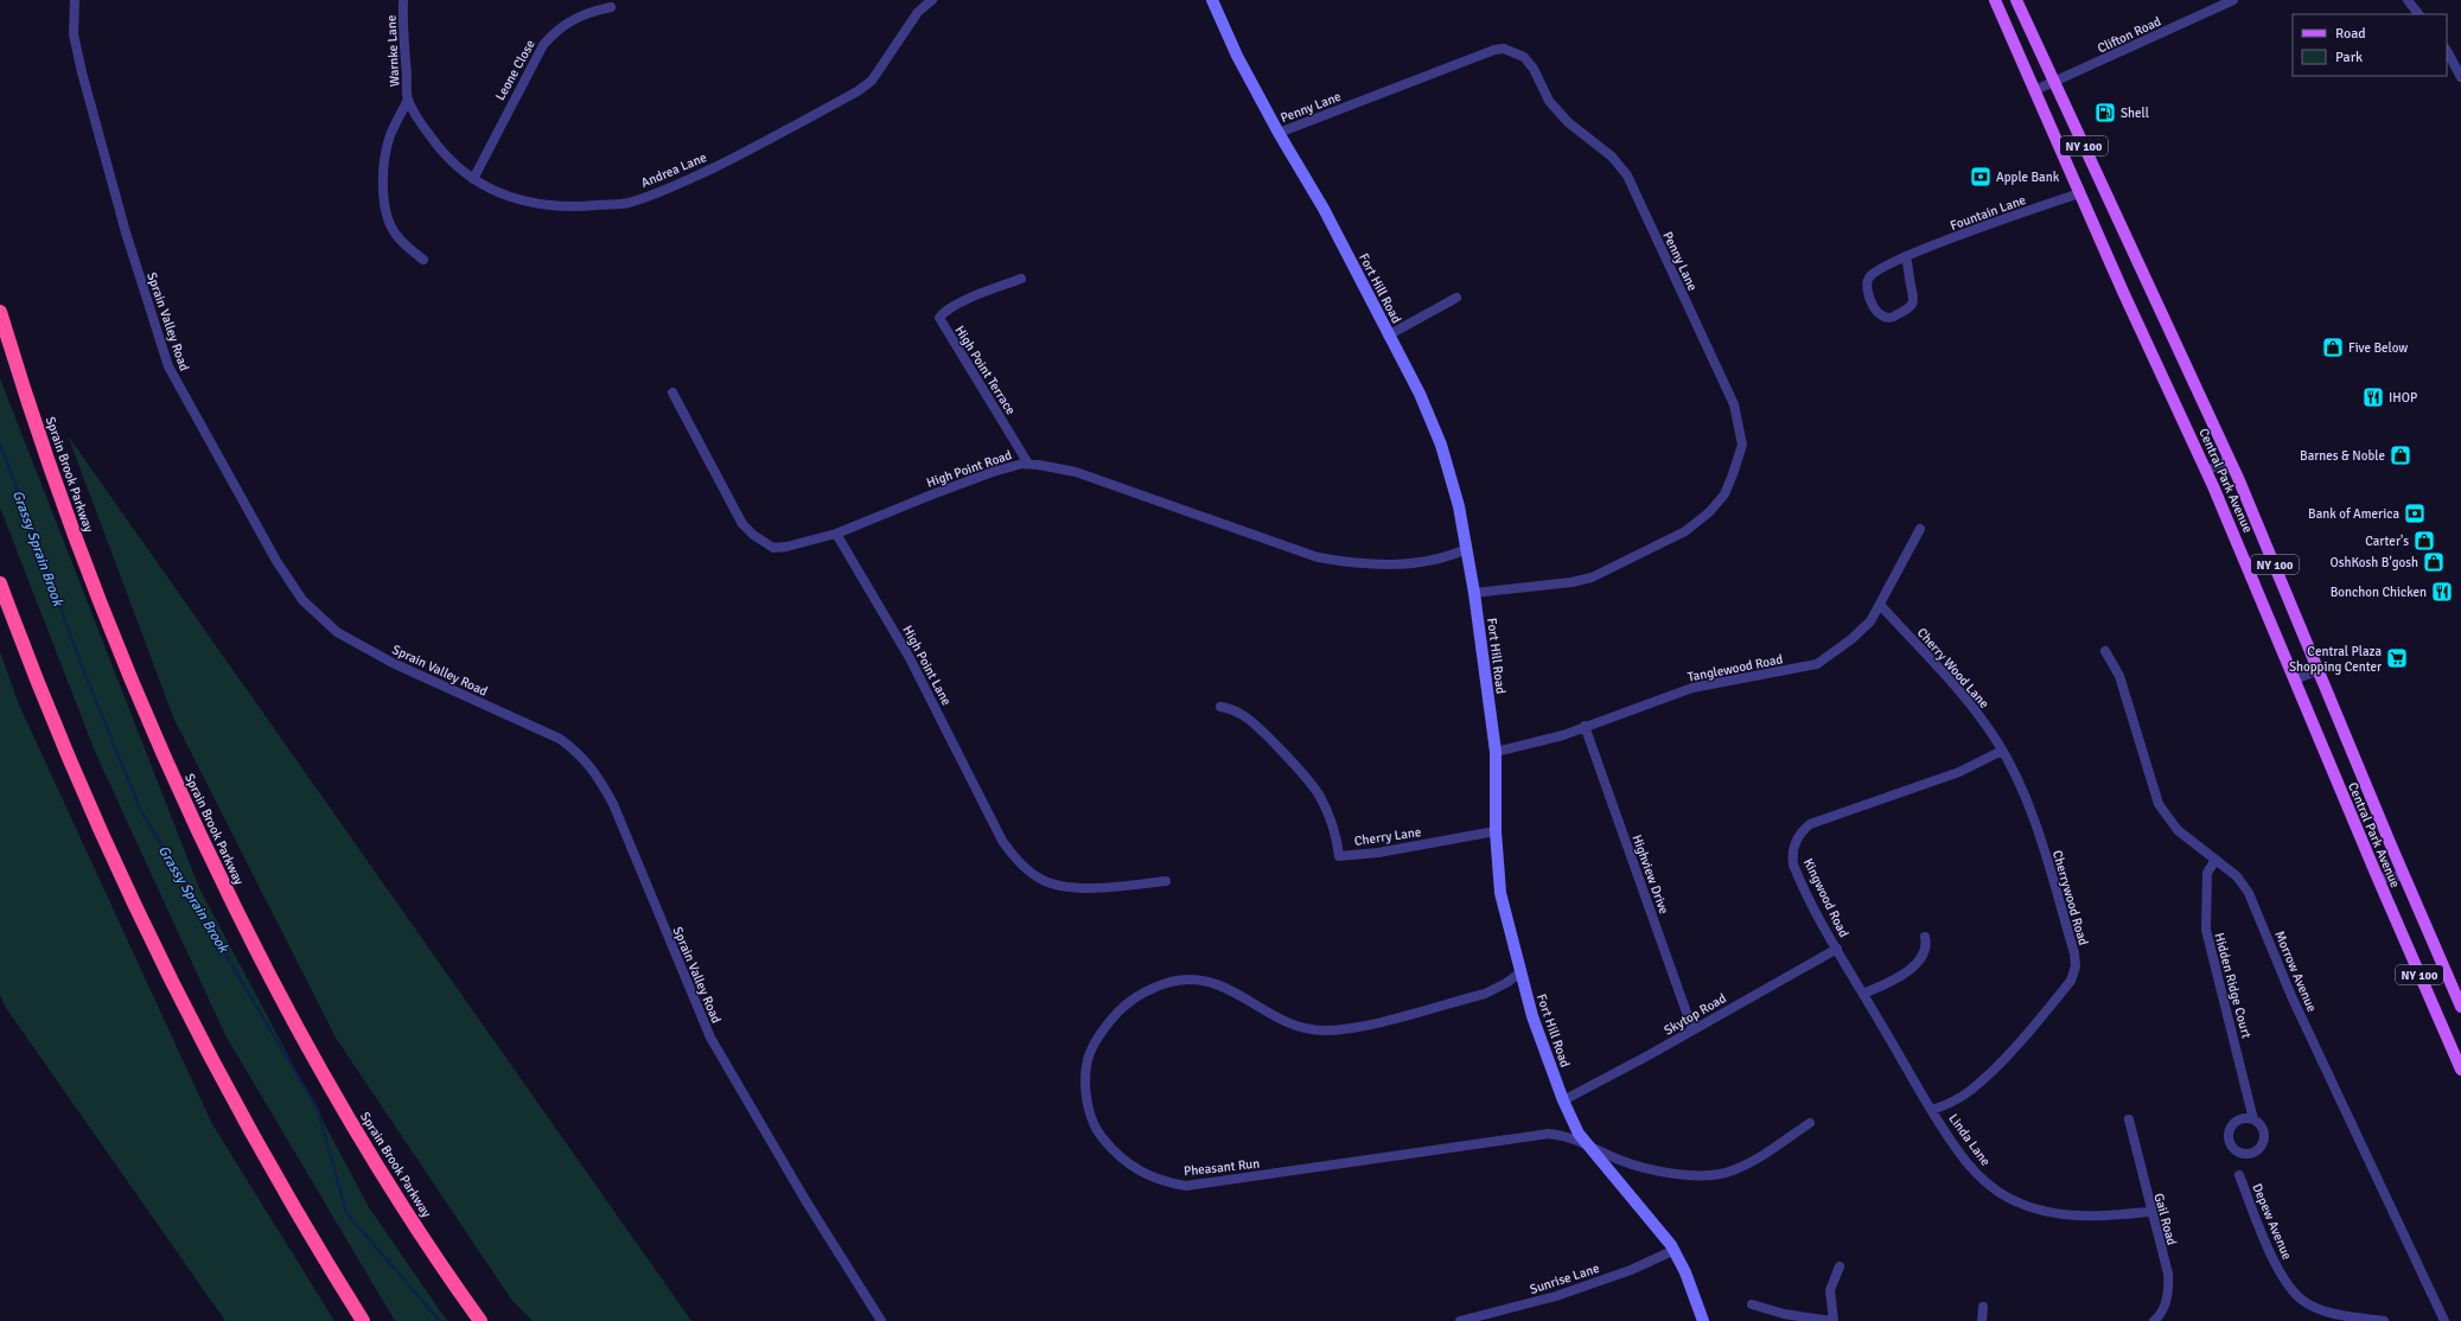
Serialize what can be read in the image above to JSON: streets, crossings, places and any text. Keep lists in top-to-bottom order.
{
  "streets": {
    "highway": ["Sprain Brook Parkway"],
    "main road": ["NY 100", "Central Park Avenue"],
    "street": [
      "Clifton Road",
      "Warnke Lane",
      "Leone Close",
      "Penny Lane",
      "Andrea Lane",
      "Fountain Lane",
      "Fort Hill Road",
      "Sprain Valley Road",
      "High Point Terrace",
      "High Point Road",
      "High Point Lane",
      "Tanglewood Road",
      "Cherry Wood Lane",
      "Cherry Lane",
      "Highview Drive",
      "Kingwood Road",
      "Cherrywood Road",
      "Morrow Avenue",
      "Hidden Ridge Court",
      "Skytop Road",
      "Linda Lane",
      "Pheasant Run",
      "Gail Road",
      "Depew Avenue",
      "Sunrise Lane"
    ]
  },
  "crossings": [
    ["Clifton Road", "NY 100"],
    ["Clifton Road", "Central Park Avenue"],
    ["Warnke Lane", "Andrea Lane"],
    ["Leone Close", "Andrea Lane"],
    ["Penny Lane", "Fort Hill Road"],
    ["NY 100", "Central Park Avenue"],
    ["Fountain Lane", "Central Park Avenue"],
    ["Fort Hill Road", "High Point Road"],
    ["Fort Hill Road", "Tanglewood Road"],
    ["Fort Hill Road", "Cherry Lane"],
    ["Fort Hill Road", "Skytop Road"],
    ["Fort Hill Road", "Pheasant Run"],
    ["Fort Hill Road", "Sunrise Lane"],
    ["High Point Terrace", "High Point Road"],
    ["High Point Road", "High Point Lane"],
    ["Tanglewood Road", "Cherry Wood Lane"],
    ["Tanglewood Road", "Highview Drive"],
    ["Cherry Wood Lane", "Kingwood Road"],
    ["Cherry Wood Lane", "Cherrywood Road"],
    ["Highview Drive", "Skytop Road"],
    ["Kingwood Road", "Cherrywood Road"],
    ["Kingwood Road", "Skytop Road"],
    ["Kingwood Road", "Linda Lane"],
    ["Cherrywood Road", "Linda Lane"],
    ["Morrow Avenue", "Hidden Ridge Court"],
    ["Linda Lane", "Gail Road"]
  ],
  "water": ["Grassy Sprain Brook"],
  "places": {
    "fuel station": ["Shell"],
    "bank": ["Apple Bank", "Bank of America"],
    "shop": [
      "Five Below",
      "Barnes & Noble",
      "Carter's",
      "OshKosh B'gosh"
    ],
    "restaurant": ["IHOP", "Bonchon Chicken"],
    "supermarket": ["Central Plaza Shopping Center"]
  },
  "legend": ["Road", "Park"]
}
